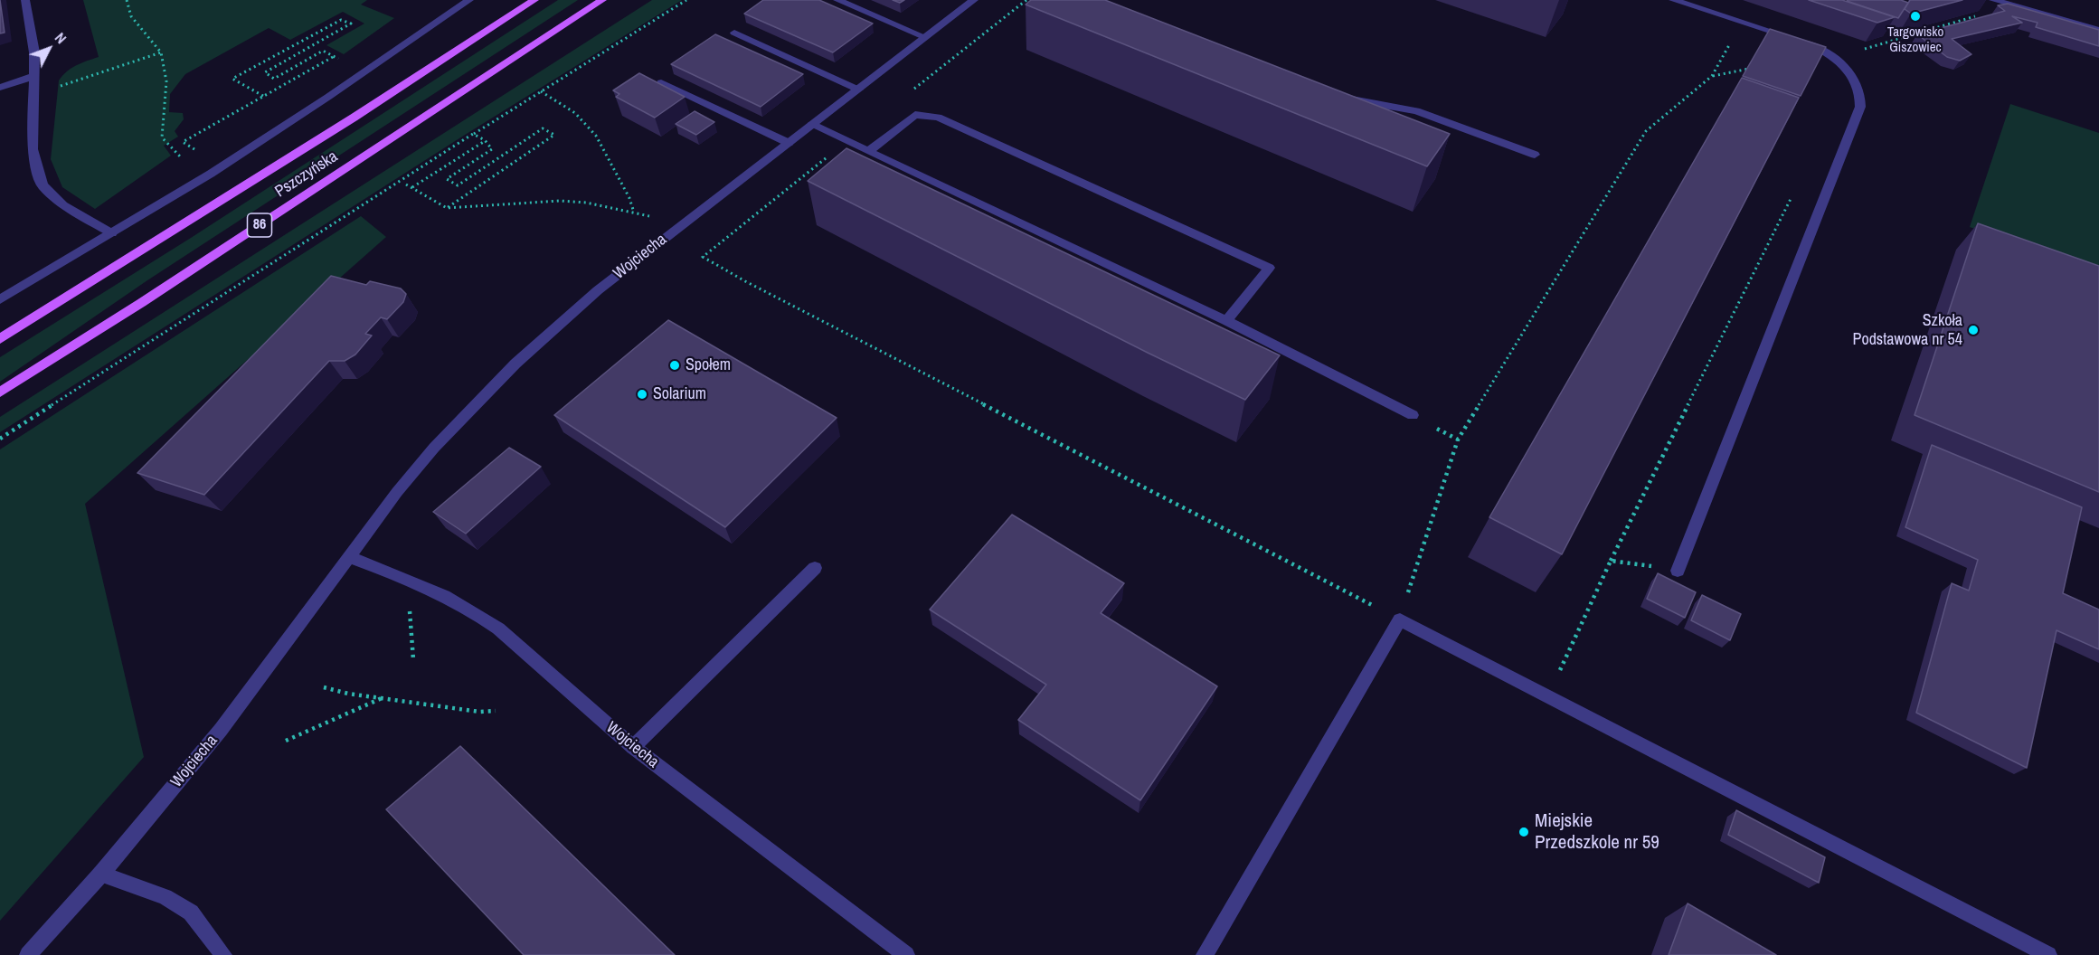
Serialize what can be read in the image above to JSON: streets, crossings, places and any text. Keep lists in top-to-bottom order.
{
  "streets": {
    "main road": ["Pszczyńska", "86"],
    "street": ["Wojciecha"]
  },
  "places": [
    "Targowisko Giszowiec",
    "Szkoła Podstawowa nr 54",
    "Społem",
    "Solarium",
    "Miejskie Przedszkole nr 59"
  ],
  "north": "top right"
}
